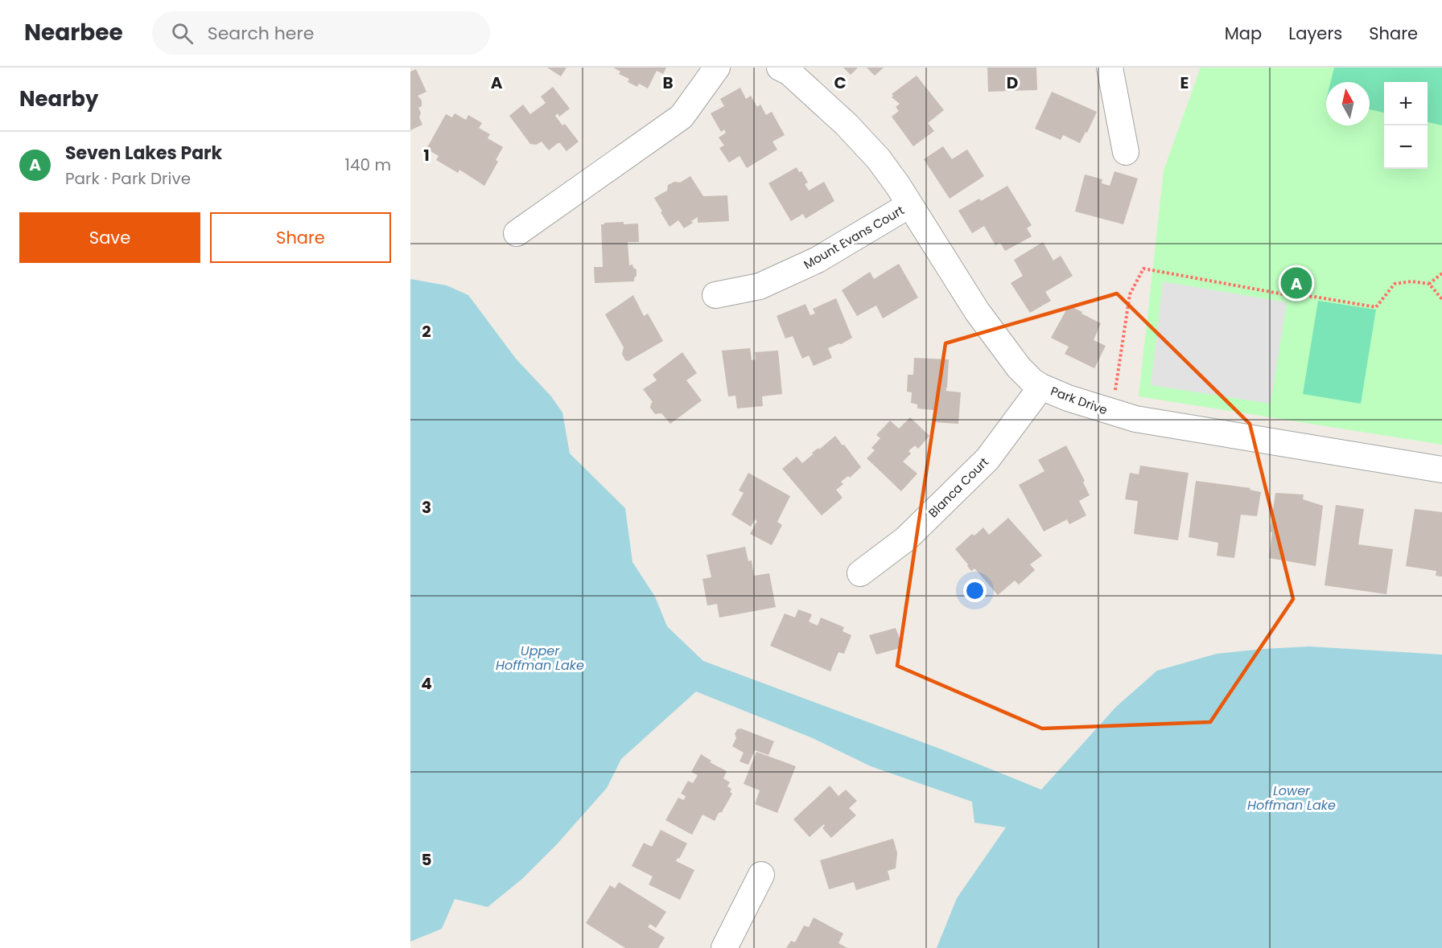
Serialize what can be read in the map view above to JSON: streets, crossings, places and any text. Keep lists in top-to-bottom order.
{
  "streets": {
    "street": ["Mount Evans Court", "Park Drive", "Blanca Court"]
  },
  "crossings": [
    ["Mount Evans Court", "Park Drive"],
    ["Park Drive", "Blanca Court"]
  ],
  "water": ["Upper Hoffman Lake", "Lower Hoffman Lake"],
  "north": "top",
  "page": {
    "header": "Nearbee",
    "search": "Search here",
    "nav": ["Map", "Layers", "Share"],
    "heading": "Nearby",
    "map_buttons": ["+", "−"],
    "list": [
      {
        "mark": "A",
        "name": "Seven Lakes Park",
        "note": "Park · Park Drive",
        "value": "140 m"
      }
    ],
    "buttons": ["Save", "Share"],
    "pins": "A"
  },
  "grid": {
    "columns": [
      "A",
      "B",
      "C",
      "D",
      "E"
    ],
    "rows": [
      "1",
      "2",
      "3",
      "4",
      "5"
    ]
  }
}
